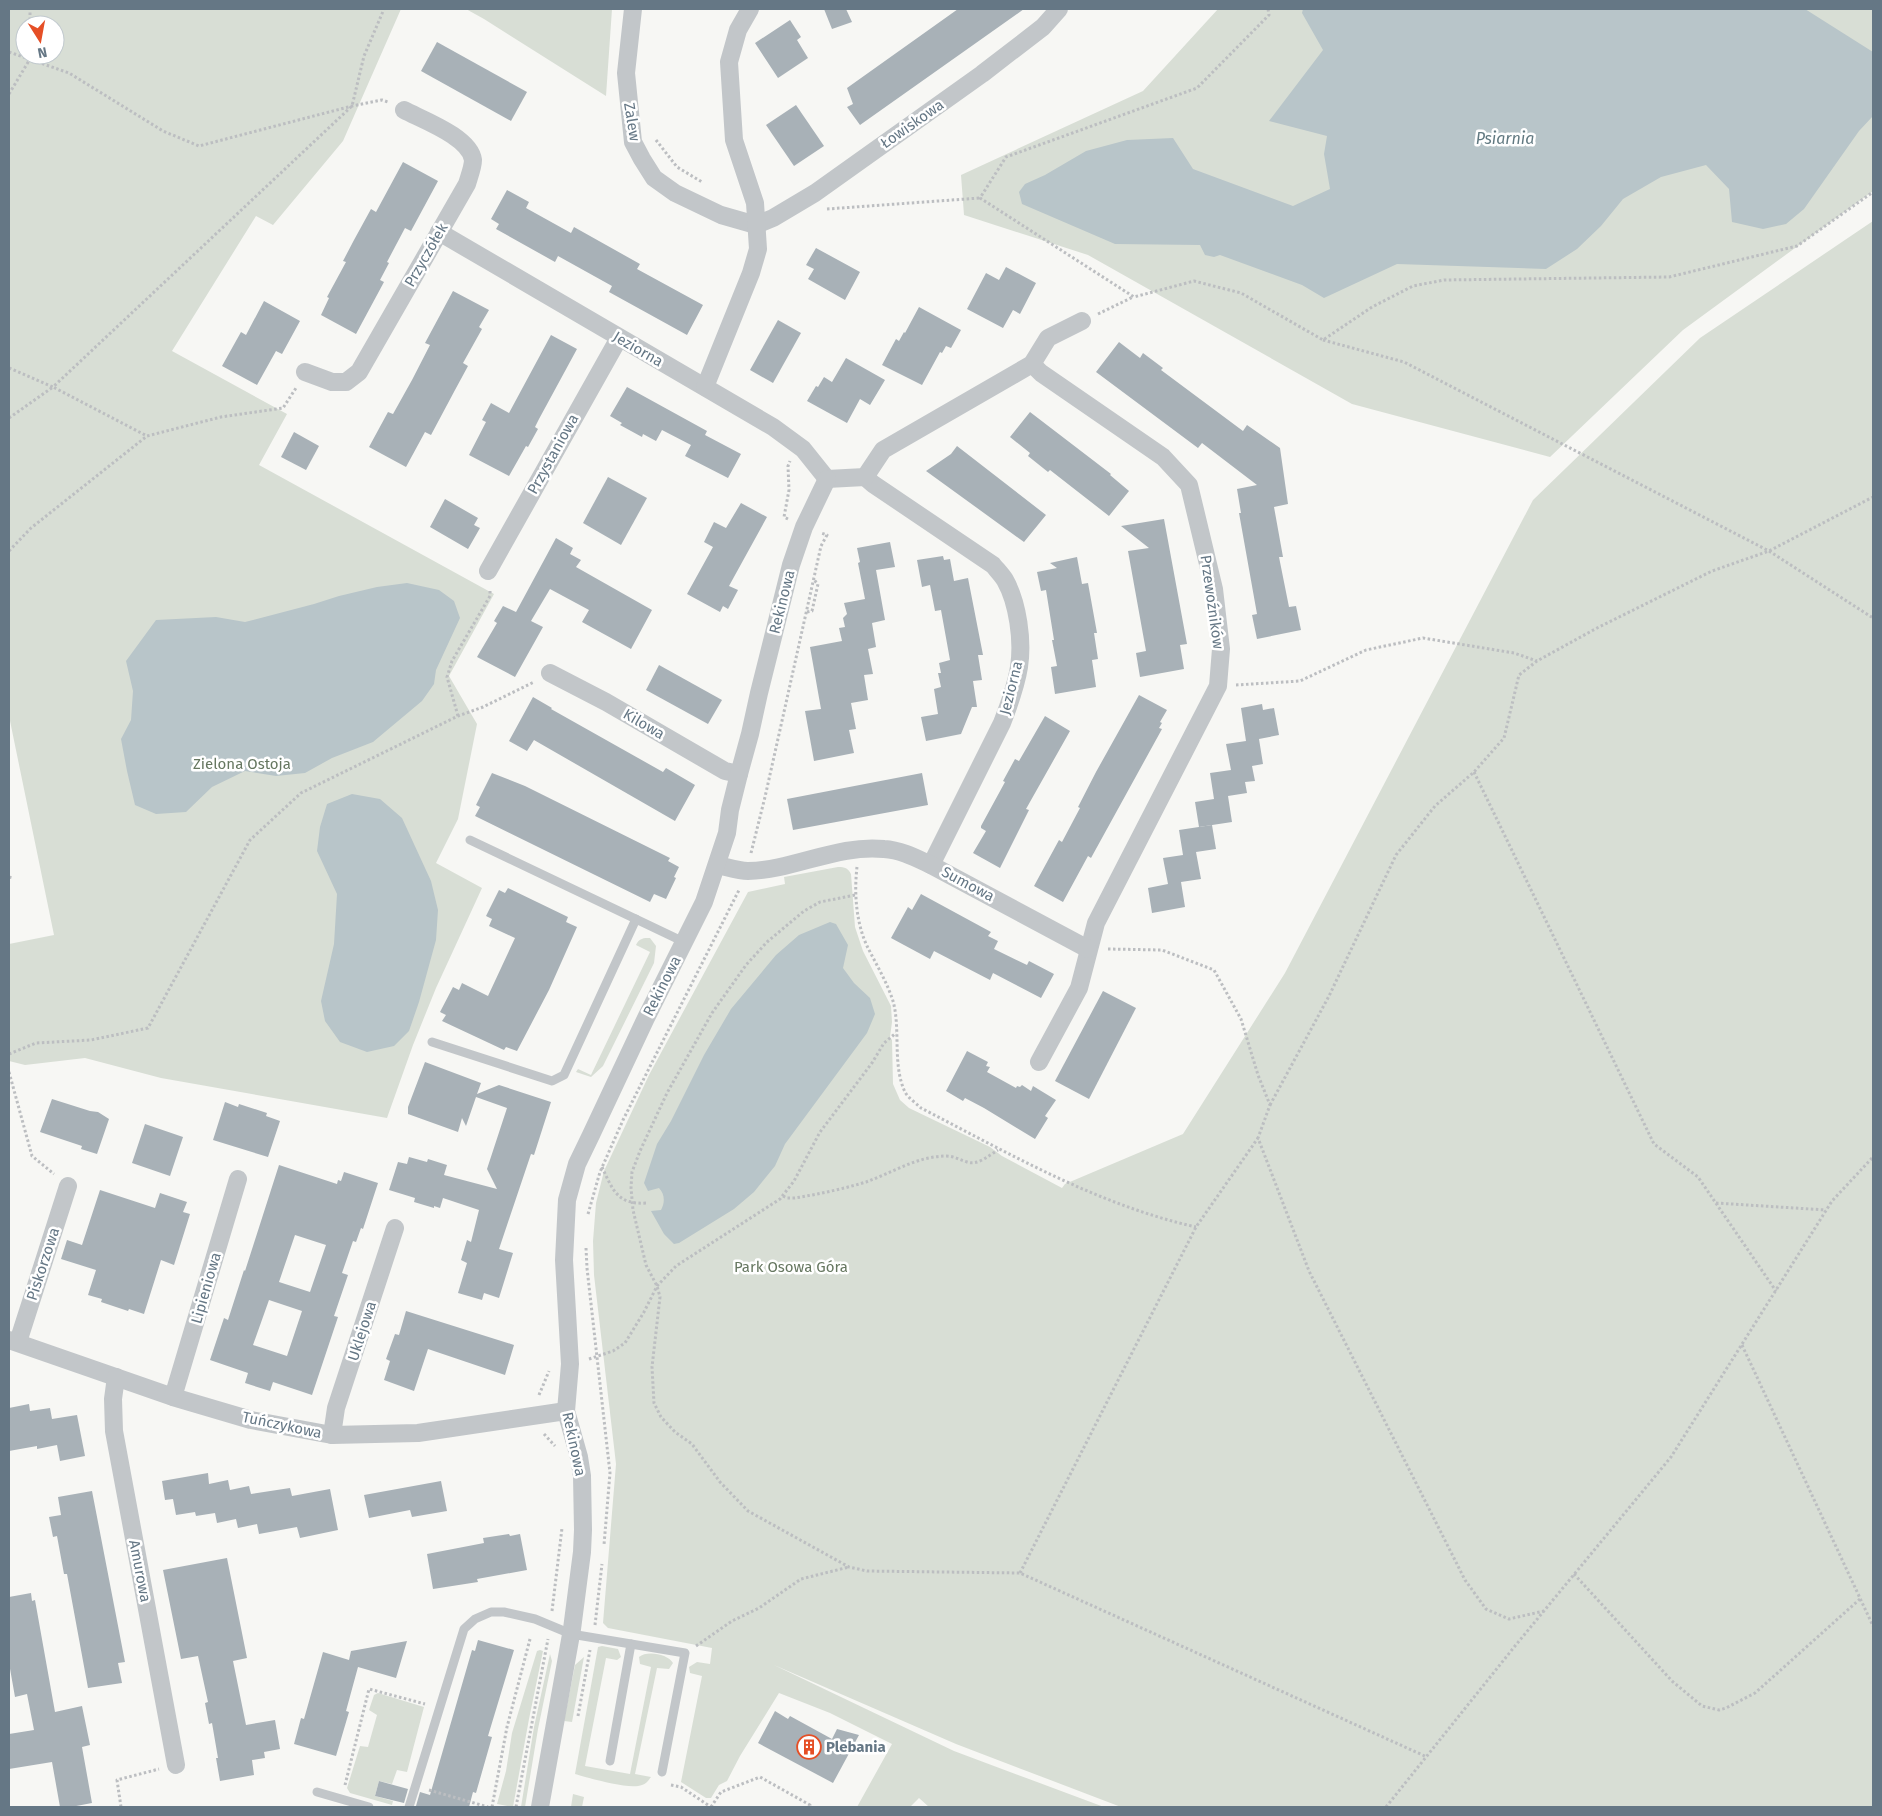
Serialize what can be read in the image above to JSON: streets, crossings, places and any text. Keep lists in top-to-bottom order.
{
  "streets": {
    "street": [
      "Zalew",
      "Łowiskowa",
      "Przyczółek",
      "Jeziorna",
      "Przystaniowa",
      "Rekinowa",
      "Przewoźników",
      "Kilowa",
      "Sumowa",
      "Piskorzowa",
      "Lipieniowa",
      "Uklejowa",
      "Tuńczykowa",
      "Amurowa"
    ]
  },
  "crossings": [
    ["Zalew", "Łowiskowa"],
    ["Przyczółek", "Jeziorna"],
    ["Jeziorna", "Przystaniowa"],
    ["Jeziorna", "Rekinowa"],
    ["Jeziorna", "Sumowa"],
    ["Rekinowa", "Kilowa"],
    ["Rekinowa", "Sumowa"],
    ["Rekinowa", "Tuńczykowa"],
    ["Przewoźników", "Sumowa"],
    ["Piskorzowa", "Tuńczykowa"],
    ["Lipieniowa", "Tuńczykowa"],
    ["Uklejowa", "Tuńczykowa"],
    ["Tuńczykowa", "Amurowa"]
  ],
  "water": ["Psiarnia"],
  "parks": ["Zielona Ostoja", "Park Osowa Góra"],
  "places": {
    "building": ["Plebania"]
  },
  "north": "bottom"
}
